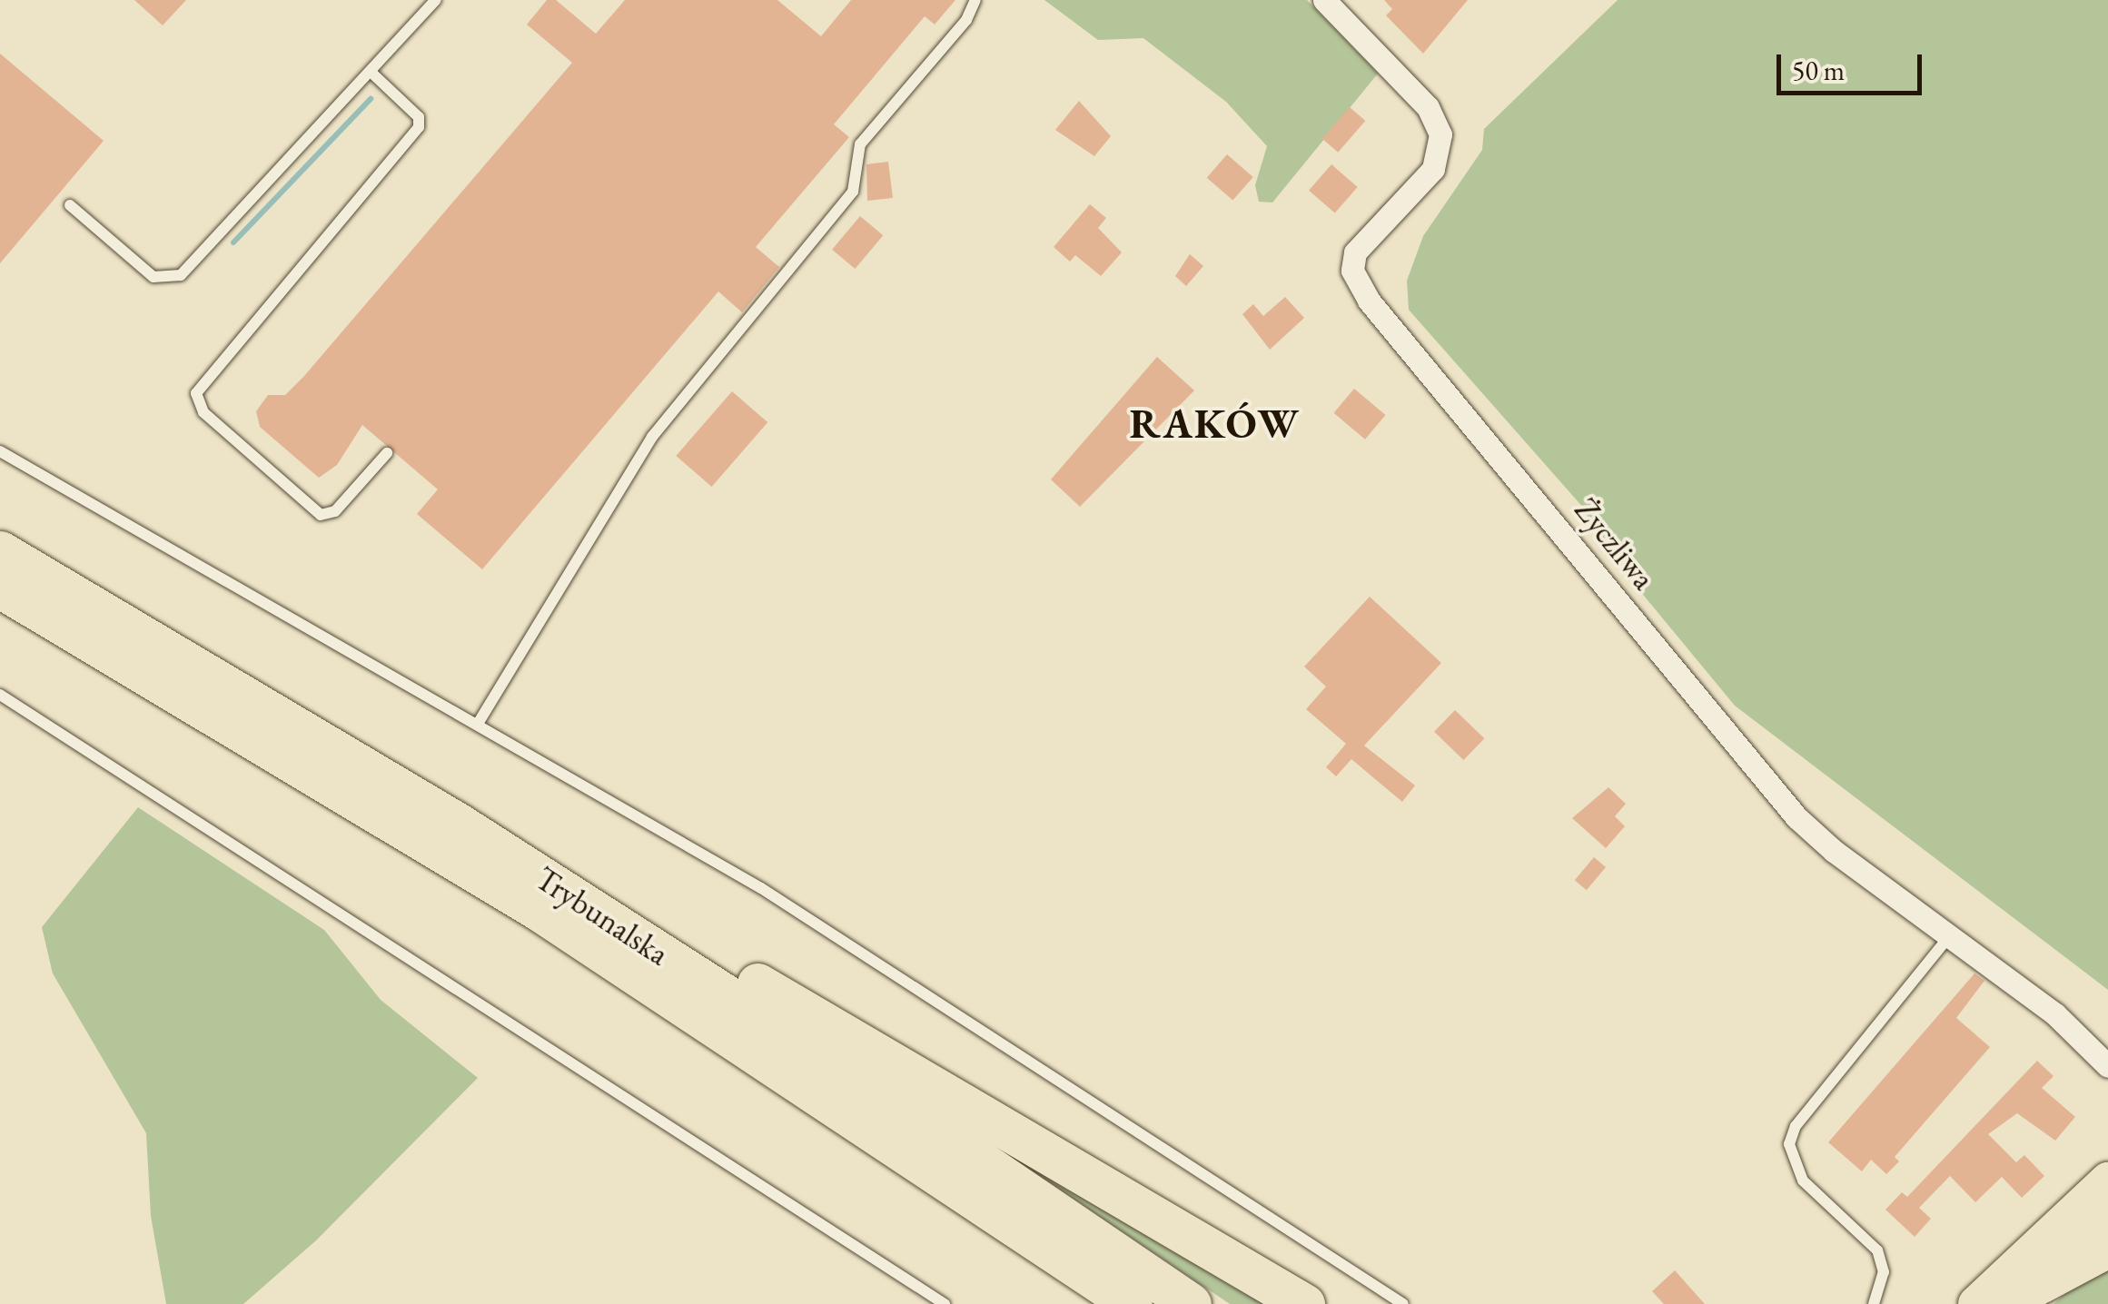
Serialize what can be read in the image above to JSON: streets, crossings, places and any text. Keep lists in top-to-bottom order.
{
  "streets": {
    "highway": ["Trybunalska"],
    "street": ["Życzliwa"]
  },
  "districts": ["RAKÓW"],
  "scale_bar": "50 m"
}
